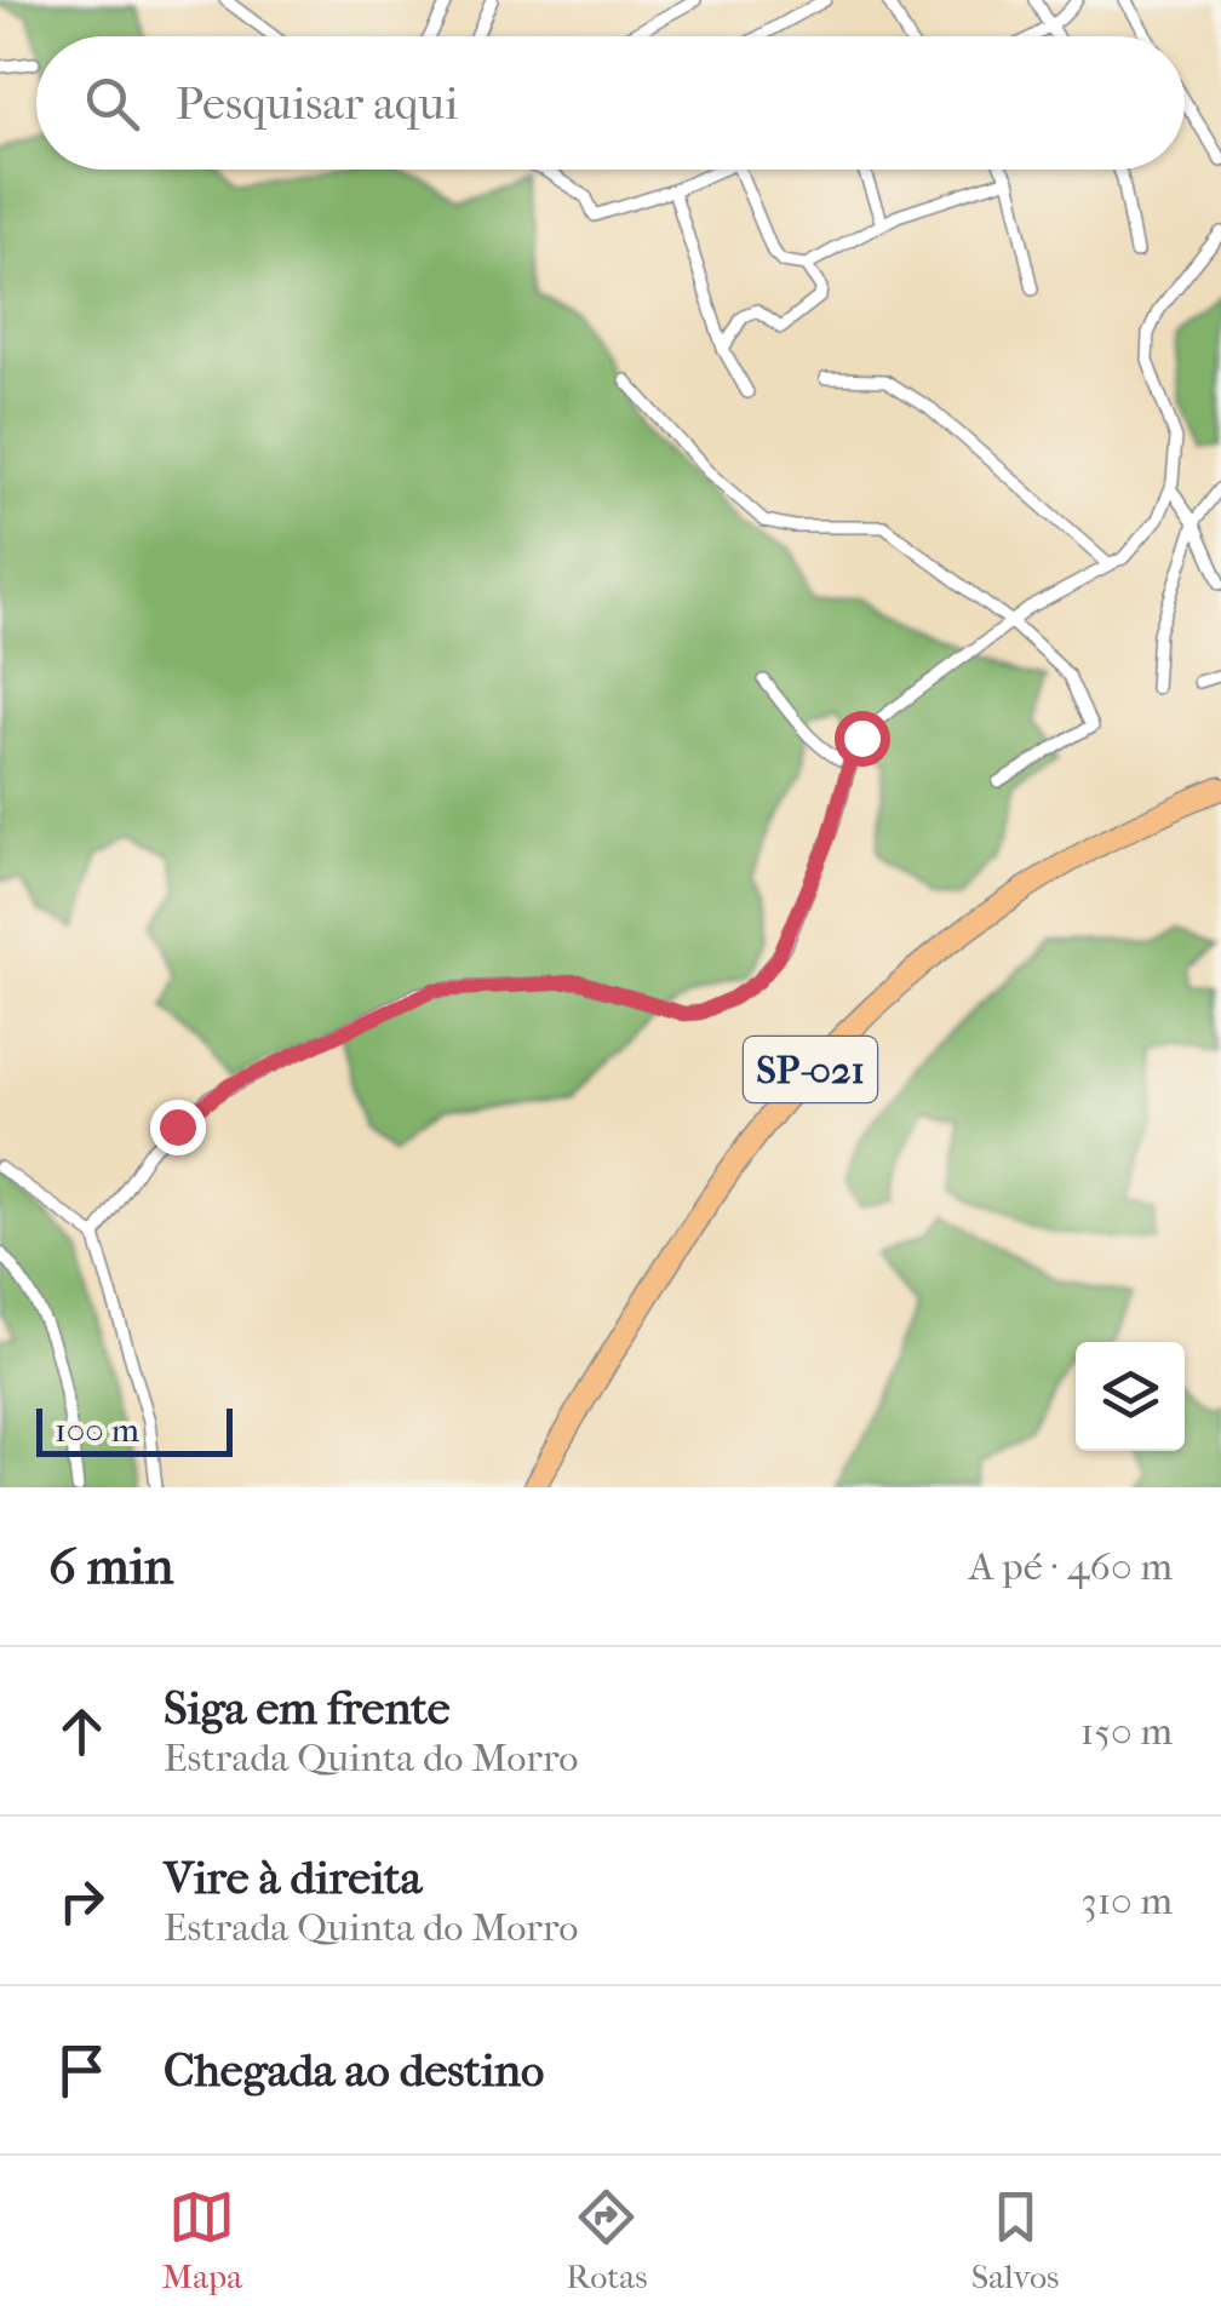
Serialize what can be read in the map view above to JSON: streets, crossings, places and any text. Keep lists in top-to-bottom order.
{
  "streets": {
    "highway": ["SP-021"]
  },
  "scale_bar": "100 m",
  "page": {
    "search": "Pesquisar aqui",
    "scale": "100 m",
    "heading": ["6 min", "A pé · 460 m"],
    "list": [
      ["Siga em frente", "Estrada Quinta do Morro", "150 m"],
      ["Vire à direita", "Estrada Quinta do Morro", "310 m"],
      "Chegada ao destino"
    ],
    "nav": ["Mapa", "Rotas", "Salvos"]
  }
}
